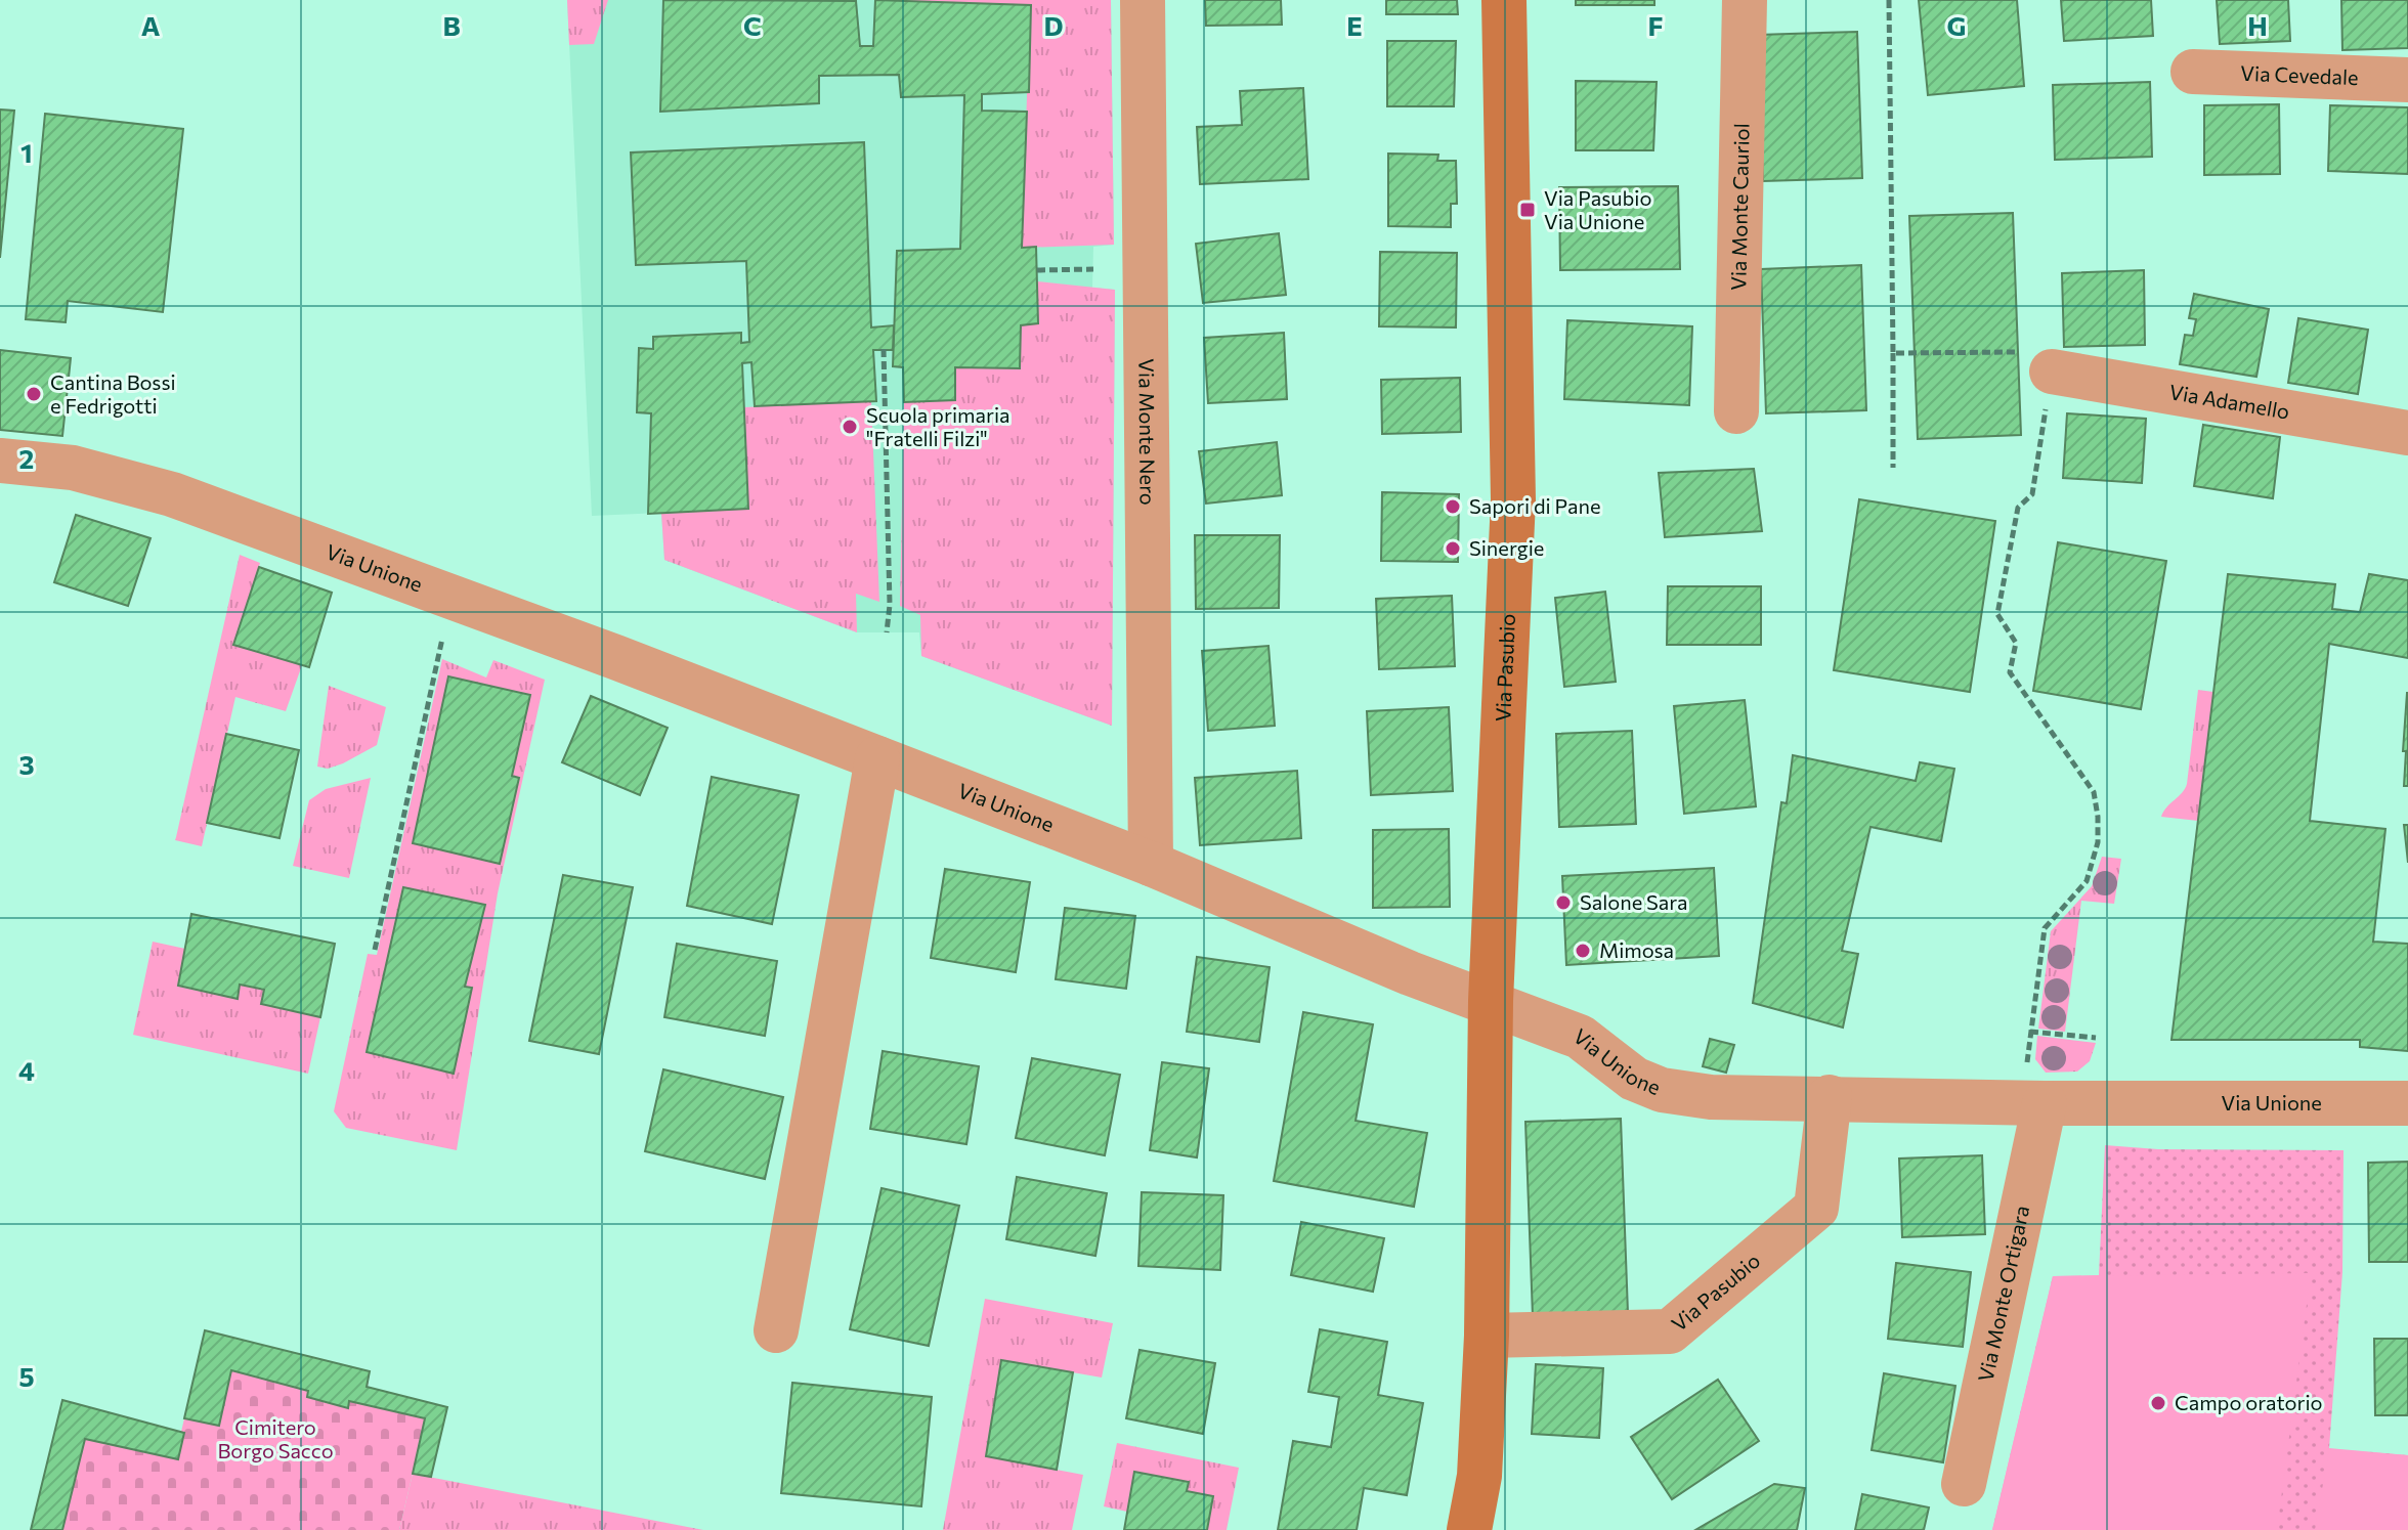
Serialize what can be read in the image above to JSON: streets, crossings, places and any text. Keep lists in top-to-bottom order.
{
  "streets": {
    "street": [
      "Via Cevedale",
      "Via Monte Cauriol",
      "Via Adamello",
      "Via Monte Nero",
      "Via Unione",
      "Via Pasubio",
      "Via Monte Ortigara"
    ]
  },
  "crossings": [
    ["Via Monte Nero", "Via Unione"],
    ["Via Unione", "Via Pasubio"],
    ["Via Unione", "Via Monte Ortigara"]
  ],
  "parks": ["Cimitero Borgo Sacco"],
  "places": {
    "transit": ["Via Pasubio Via Unione"],
    "other": [
      "Cantina Bossi e Fedrigotti",
      "Scuola primaria \"Fratelli Filzi\"",
      "Sapori di Pane",
      "Sinergie",
      "Salone Sara",
      "Mimosa",
      "Campo oratorio"
    ]
  },
  "grid": {
    "columns": [
      "A",
      "B",
      "C",
      "D",
      "E",
      "F",
      "G",
      "H"
    ],
    "rows": [
      "1",
      "2",
      "3",
      "4",
      "5"
    ]
  }
}
